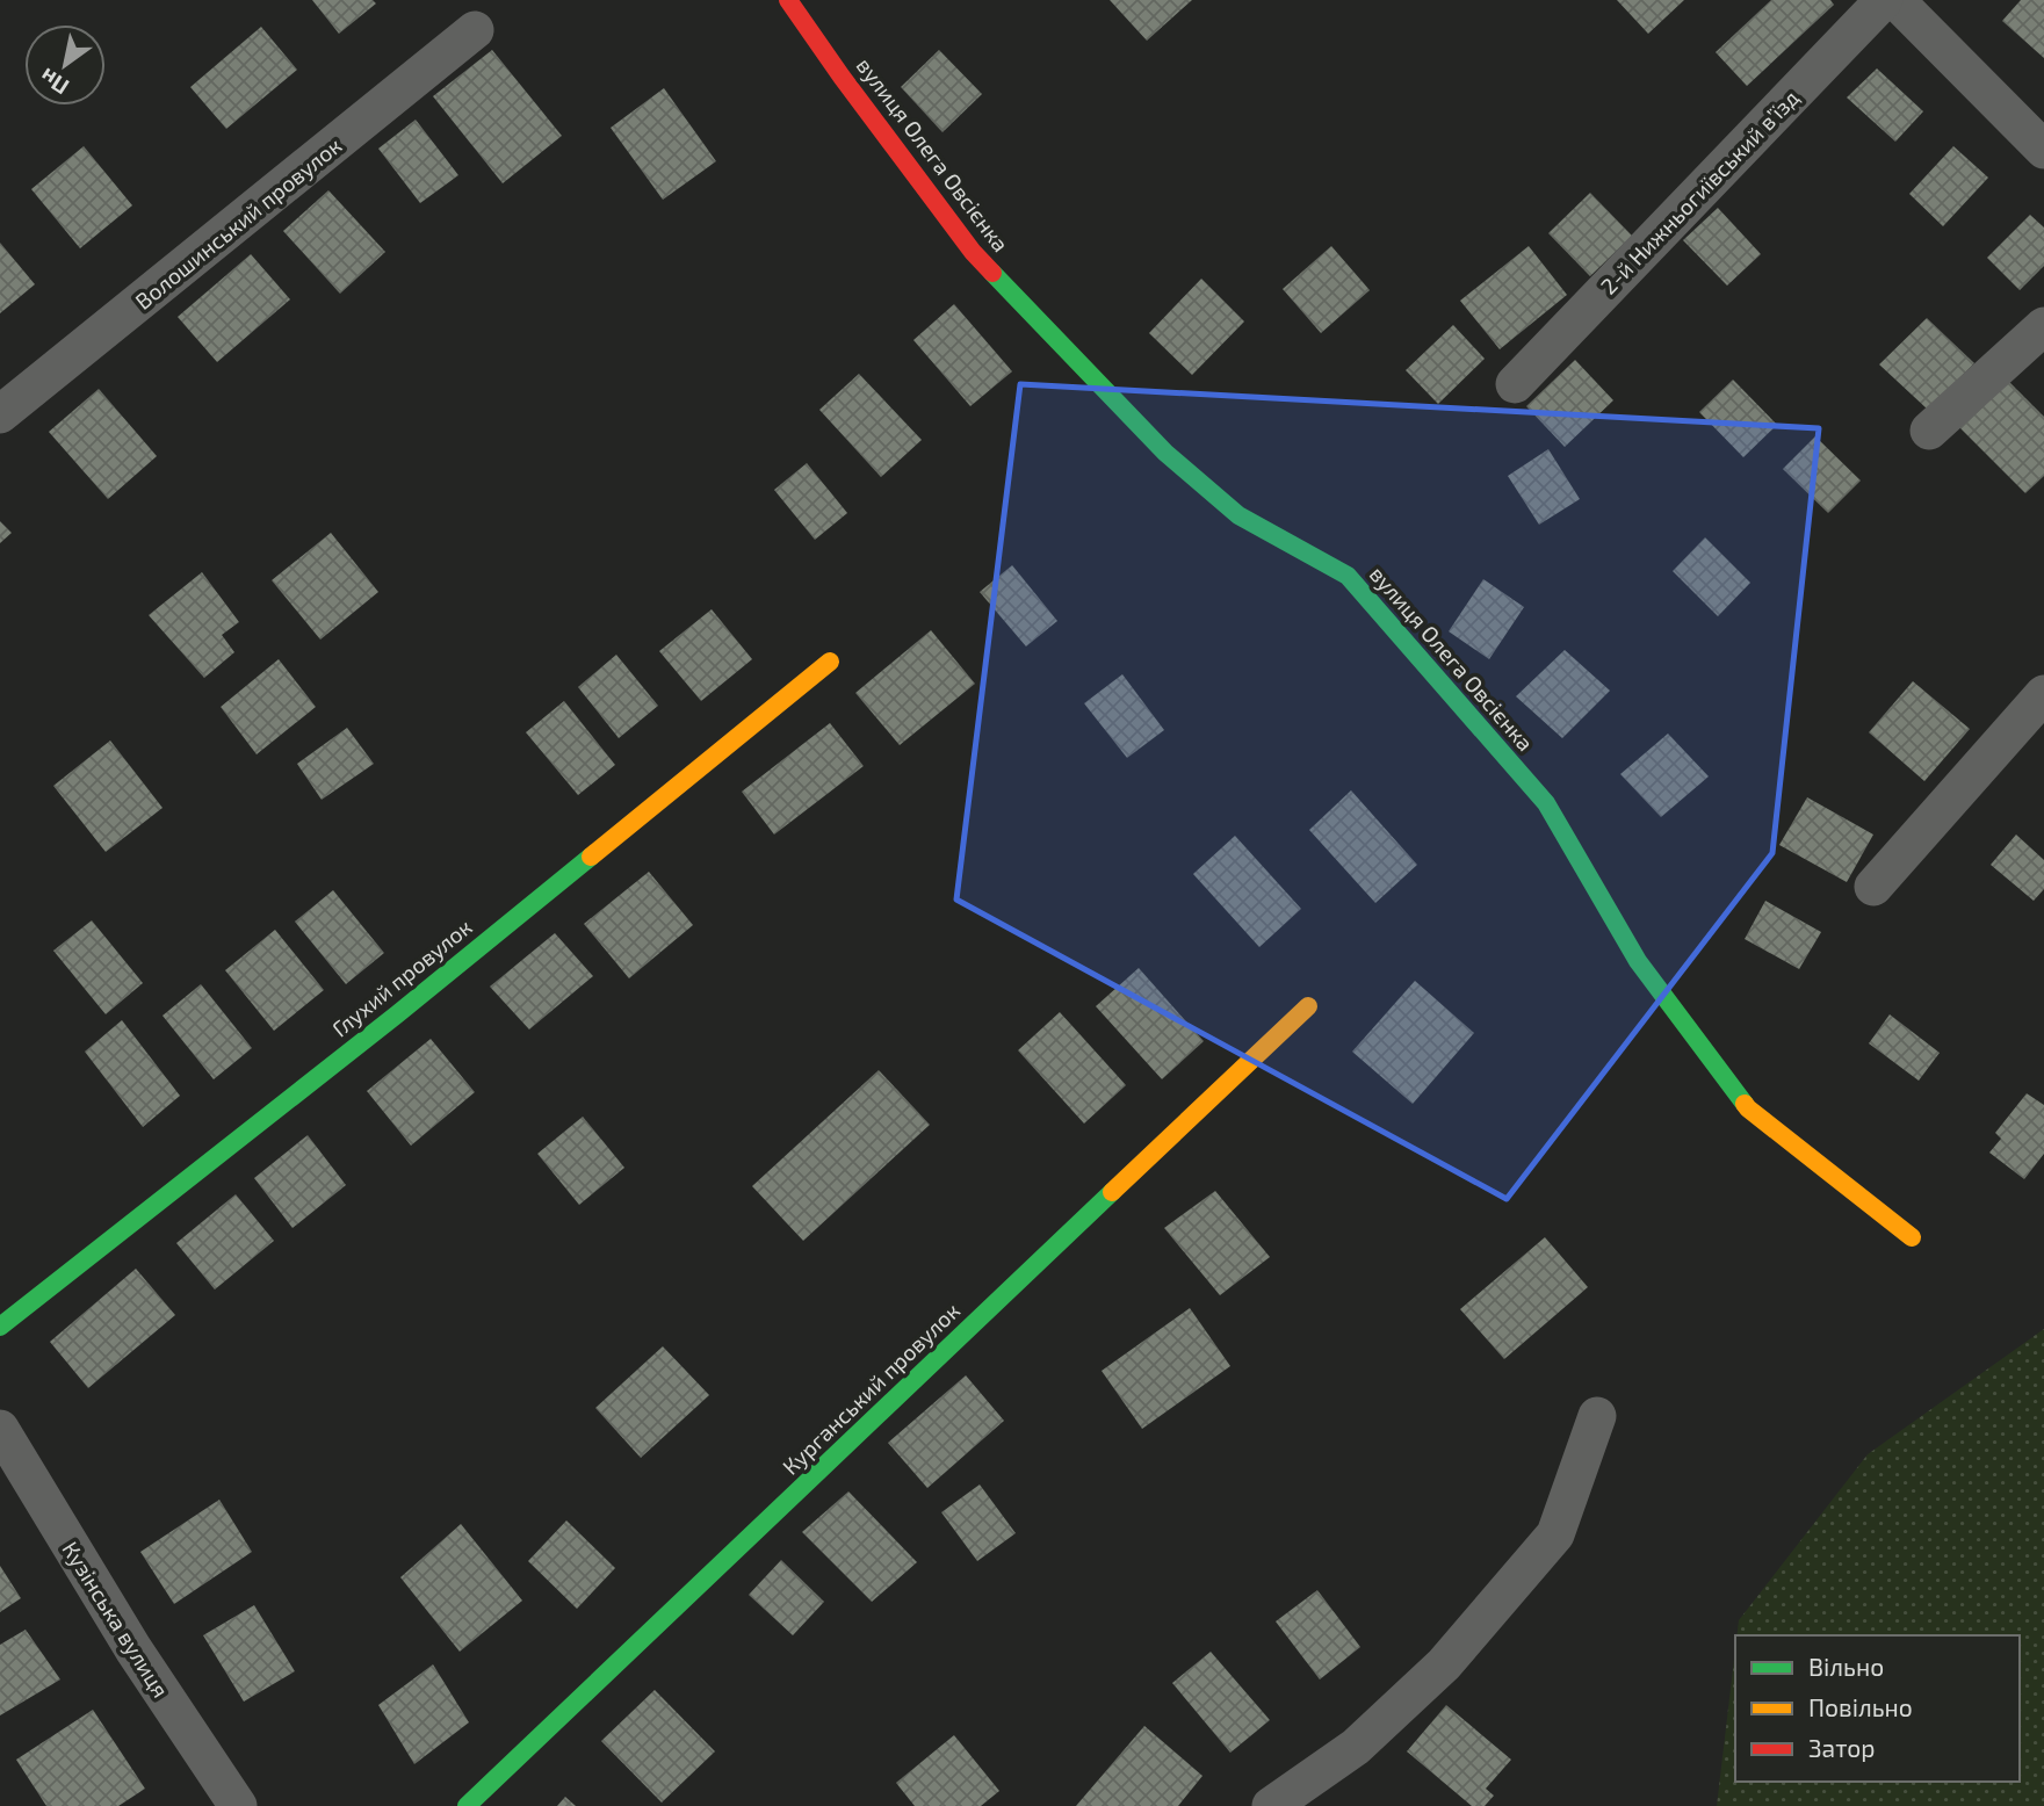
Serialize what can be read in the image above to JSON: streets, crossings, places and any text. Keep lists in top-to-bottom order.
{
  "streets": {
    "street": [
      "вулиця Олега Овсієнка",
      "2-й Нижньогиївський в’їзд",
      "Волошинський провулок",
      "Глухий провулок",
      "Курганський провулок",
      "Кузінська вулиця"
    ]
  },
  "legend": ["Вільно", "Повільно", "Затор"],
  "north": "bottom left"
}
